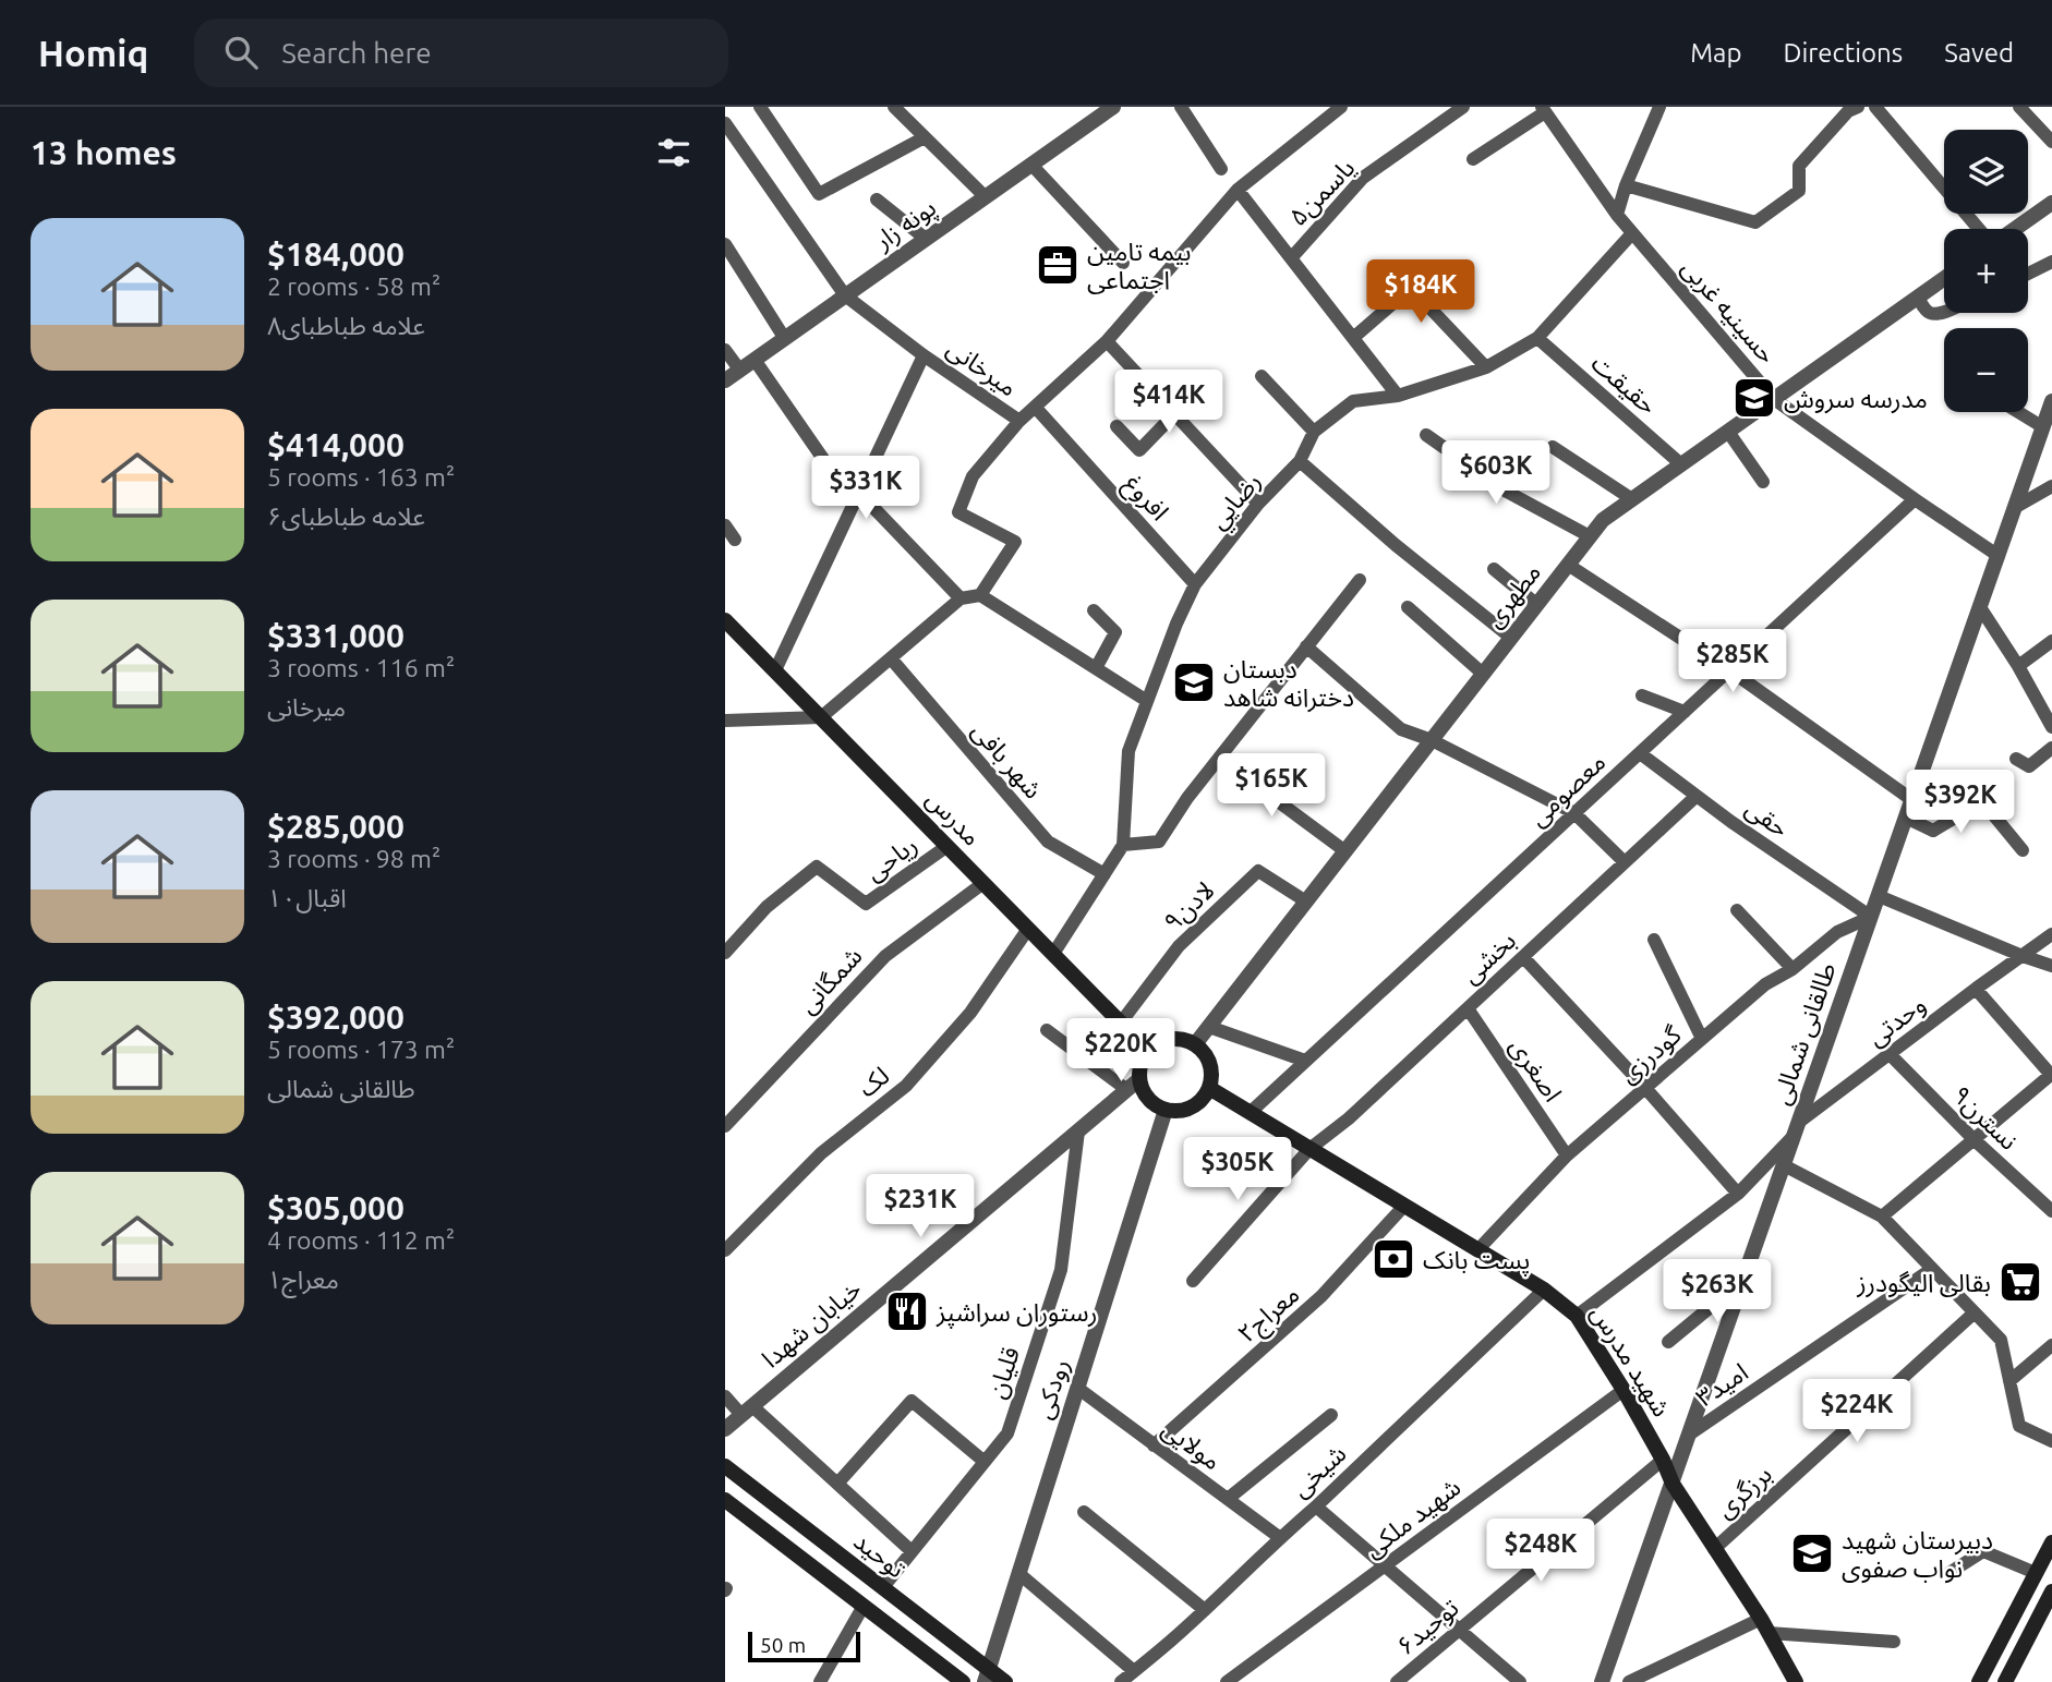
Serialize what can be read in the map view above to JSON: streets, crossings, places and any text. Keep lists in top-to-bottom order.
{
  "streets": {
    "main road": ["مدرس", "شهید مدرس", "توحید"],
    "street": [
      "یاسمن۵",
      "پونه زار",
      "حسینیه غربی",
      "میرخانی",
      "حقیقت",
      "افروغ",
      "رضایي",
      "مطهری",
      "شهر بافی",
      "معصومی",
      "حقی",
      "ریاحی",
      "لادن۹",
      "بخشی",
      "شمگانی",
      "وحدتی",
      "طالقانی شمالی",
      "گودرزی",
      "اصغری",
      "لک",
      "نسترن۹",
      "معراج۲",
      "خیابان شهدا",
      "قلیان",
      "امید۳",
      "رودکی",
      "مولایی",
      "شیخی",
      "برزگری",
      "شهید ملکی",
      "توحید۶"
    ]
  },
  "crossings": [
    ["پونه زار", "میرخانی"],
    ["حسینیه غربی", "رضایي"],
    ["حسینیه غربی", "مطهری"],
    ["حسینیه غربی", "معصومی"],
    ["حسینیه غربی", "طالقانی شمالی"],
    ["حقیقت", "رضایي"],
    ["حقیقت", "مطهری"],
    ["افروغ", "رضایي"],
    ["رضایي", "شهر بافی"],
    ["رضایي", "مدرس"],
    ["مطهری", "مدرس"],
    ["مطهری", "لادن۹"],
    ["مطهری", "خیابان شهدا"],
    ["مطهری", "شهید مدرس"],
    ["مطهری", "رودکی"],
    ["معصومی", "حقی"],
    ["معصومی", "شهید مدرس"],
    ["مدرس", "ریاحی"],
    ["مدرس", "لادن۹"],
    ["مدرس", "شمگانی"],
    ["مدرس", "لک"],
    ["مدرس", "خیابان شهدا"],
    ["مدرس", "شهید مدرس"],
    ["مدرس", "رودکی"],
    ["حقی", "بخشی"],
    ["حقی", "طالقانی شمالی"],
    ["حقی", "گودرزی"],
    ["بخشی", "اصغری"],
    ["بخشی", "شهید مدرس"],
    ["وحدتی", "طالقانی شمالی"],
    ["وحدتی", "نسترن۹"],
    ["وحدتی", "شهید مدرس"],
    ["طالقانی شمالی", "گودرزی"],
    ["طالقانی شمالی", "شهید مدرس"],
    ["طالقانی شمالی", "امید۳"],
    ["گودرزی", "اصغری"],
    ["گودرزی", "شهید مدرس"],
    ["معراج۲", "شهید مدرس"],
    ["معراج۲", "مولایی"],
    ["خیابان شهدا", "شهید مدرس"],
    ["خیابان شهدا", "قلیان"],
    ["خیابان شهدا", "رودکی"],
    ["شهید مدرس", "رودکی"],
    ["شهید مدرس", "شیخی"],
    ["شهید مدرس", "برزگری"],
    ["شهید مدرس", "شهید ملکی"],
    ["شهید مدرس", "توحید۶"],
    ["قلیان", "توحید"],
    ["رودکی", "مولایی"],
    ["رودکی", "توحید"],
    ["مولایی", "شیخی"]
  ],
  "places": {
    "office": ["بیمه تامین اجتماعی"],
    "school or university": ["مدرسه سروش", "دبستان دخترانه شاهد", "دبیرستان شهید نواب صفوی"],
    "bank": ["پست بانک"],
    "supermarket": ["بقالی الیگودرز"],
    "restaurant": ["رستوران سراشپز"]
  },
  "scale_bar": "50 m",
  "page": {
    "header": "Homiq",
    "search": "Search here",
    "nav": ["Map", "Directions", "Saved"],
    "heading": "13 homes",
    "map_buttons": ["+", "−"],
    "list": [
      {
        "name": "$184,000",
        "note": "2 rooms · 58 m² · علامه طباطبای۸"
      },
      {
        "name": "$414,000",
        "note": "5 rooms · 163 m² · علامه طباطبای۶"
      },
      {
        "name": "$331,000",
        "note": "3 rooms · 116 m² · میرخانی"
      },
      {
        "name": "$285,000",
        "note": "3 rooms · 98 m² · اقبال۱۰"
      },
      {
        "name": "$392,000",
        "note": "5 rooms · 173 m² · طالقانی شمالی"
      },
      {
        "name": "$305,000",
        "note": "4 rooms · 112 m² · معراج۱"
      }
    ],
    "price": [
      "$184K",
      "$414K",
      "$603K",
      "$331K",
      "$285K",
      "$165K",
      "$392K",
      "$220K",
      "$305K",
      "$231K",
      "$263K",
      "$224K",
      "$248K"
    ],
    "scale": "50 m"
  }
}
